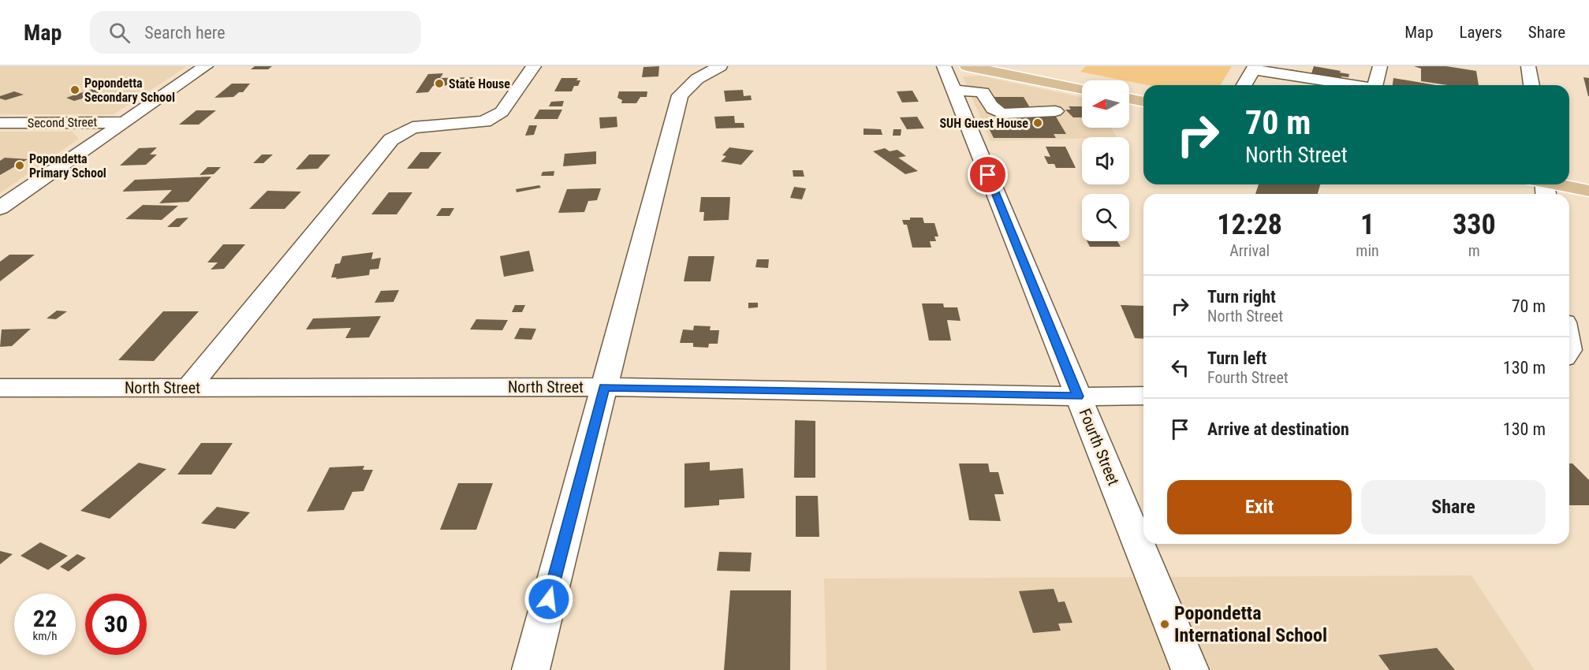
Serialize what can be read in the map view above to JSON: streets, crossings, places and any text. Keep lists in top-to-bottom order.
{
  "streets": {
    "street": ["Second Street", "North Street", "Fourth Street"]
  },
  "crossings": [
    ["North Street", "Fourth Street"]
  ],
  "places": [
    "State House",
    "Popondetta Secondary School",
    "SUH Guest House",
    "Popondetta Primary School",
    "Popondetta International School"
  ],
  "north": "left",
  "page": {
    "header": "Map",
    "search": "Search here",
    "nav": ["Map", "Layers", "Share"],
    "turn": ["70 m", "North Street"],
    "eta": [
      "12:28",
      "Arrival",
      "1",
      "min",
      "330",
      "m"
    ],
    "list": [
      {
        "name": "Turn right",
        "note": "North Street",
        "value": "70 m"
      },
      {
        "name": "Turn left",
        "note": "Fourth Street",
        "value": "130 m"
      },
      {
        "name": "Arrive at destination",
        "value": "130 m"
      }
    ],
    "buttons": ["Exit", "Share"],
    "speed": "22 km/h",
    "limit": "30"
  }
}
